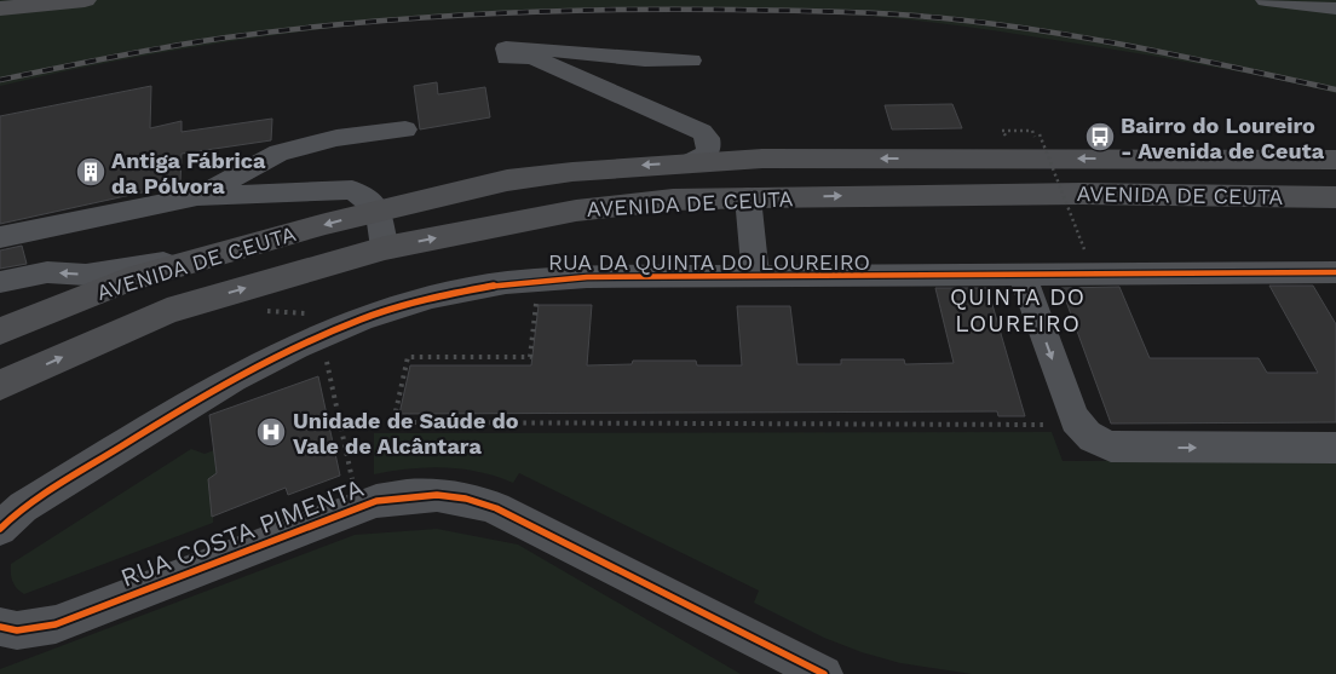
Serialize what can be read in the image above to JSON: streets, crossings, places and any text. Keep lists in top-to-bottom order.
{
  "streets": {
    "highway": ["AVENIDA DE CEUTA"],
    "street": ["RUA DA QUINTA DO LOUREIRO", "RUA COSTA PIMENTA"]
  },
  "crossings": [
    ["AVENIDA DE CEUTA", "RUA DA QUINTA DO LOUREIRO"]
  ],
  "districts": ["QUINTA DO LOUREIRO"],
  "places": {
    "bus stop": ["Bairro do Loureiro - Avenida de Ceuta"],
    "building": ["Antiga Fábrica da Pólvora"],
    "hospital": ["Unidade de Saúde do Vale de Alcântara"]
  }
}
